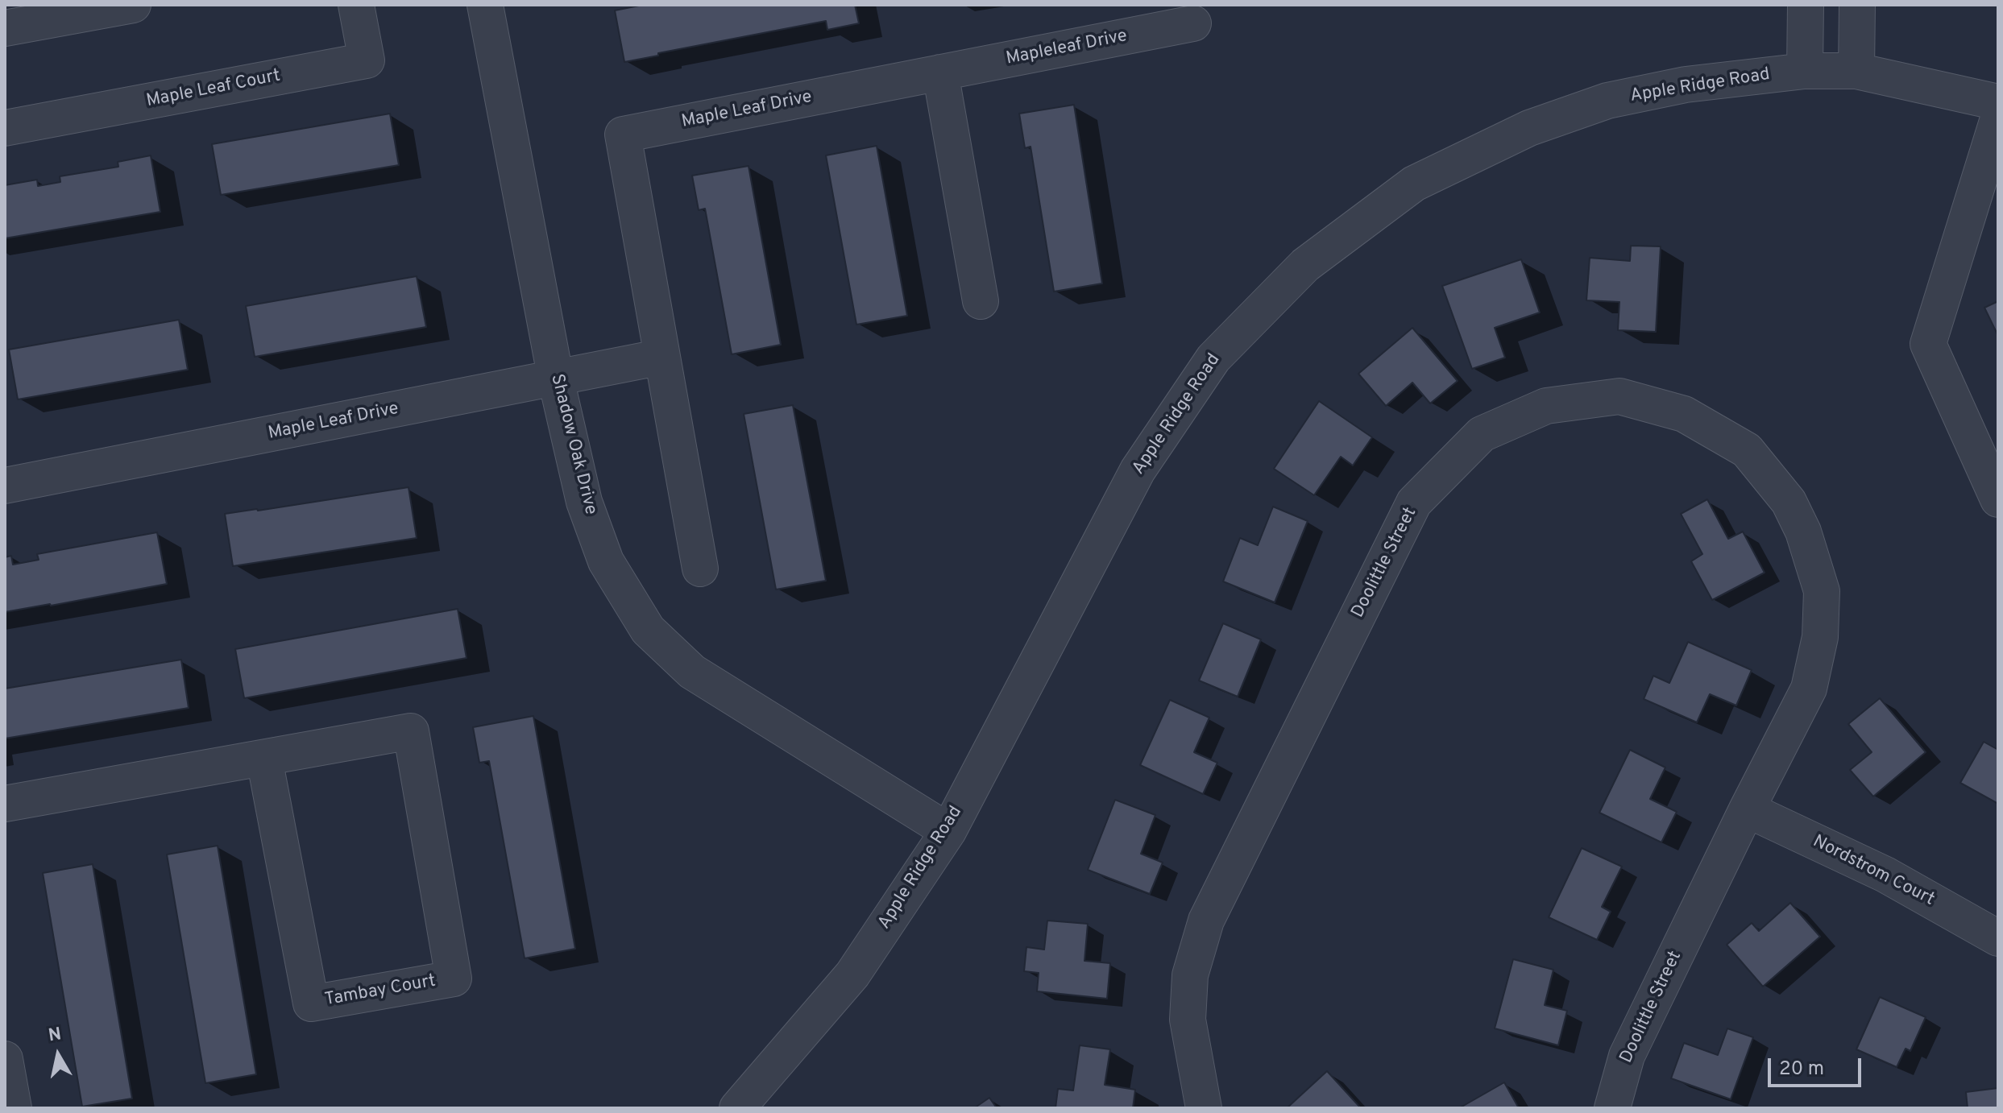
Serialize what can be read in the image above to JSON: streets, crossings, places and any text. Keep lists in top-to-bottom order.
{
  "streets": {
    "street": [
      "Mapleleaf Drive",
      "Apple Ridge Road",
      "Maple Leaf Court",
      "Maple Leaf Drive",
      "Shadow Oak Drive",
      "Doolittle Street",
      "Nordstrom Court",
      "Tambay Court"
    ]
  },
  "crossings": [
    ["Mapleleaf Drive", "Maple Leaf Drive"],
    ["Apple Ridge Road", "Shadow Oak Drive"],
    ["Maple Leaf Drive", "Shadow Oak Drive"],
    ["Doolittle Street", "Nordstrom Court"]
  ],
  "scale_bar": "20 m",
  "north": "top"
}
